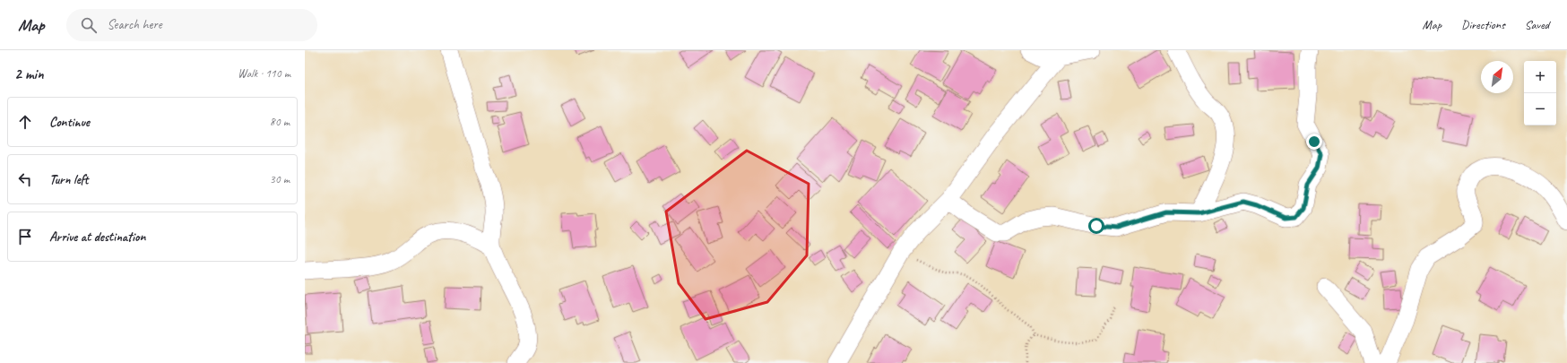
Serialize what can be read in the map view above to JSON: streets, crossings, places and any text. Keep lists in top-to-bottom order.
{
  "north": "top right",
  "page": {
    "header": "Map",
    "search": "Search here",
    "nav": ["Map", "Directions", "Saved"],
    "heading": ["2 min", "Walk · 110 m"],
    "map_buttons": ["+", "−"],
    "list": [
      ["Continue", "80 m"],
      ["Turn left", "30 m"],
      "Arrive at destination"
    ]
  }
}
